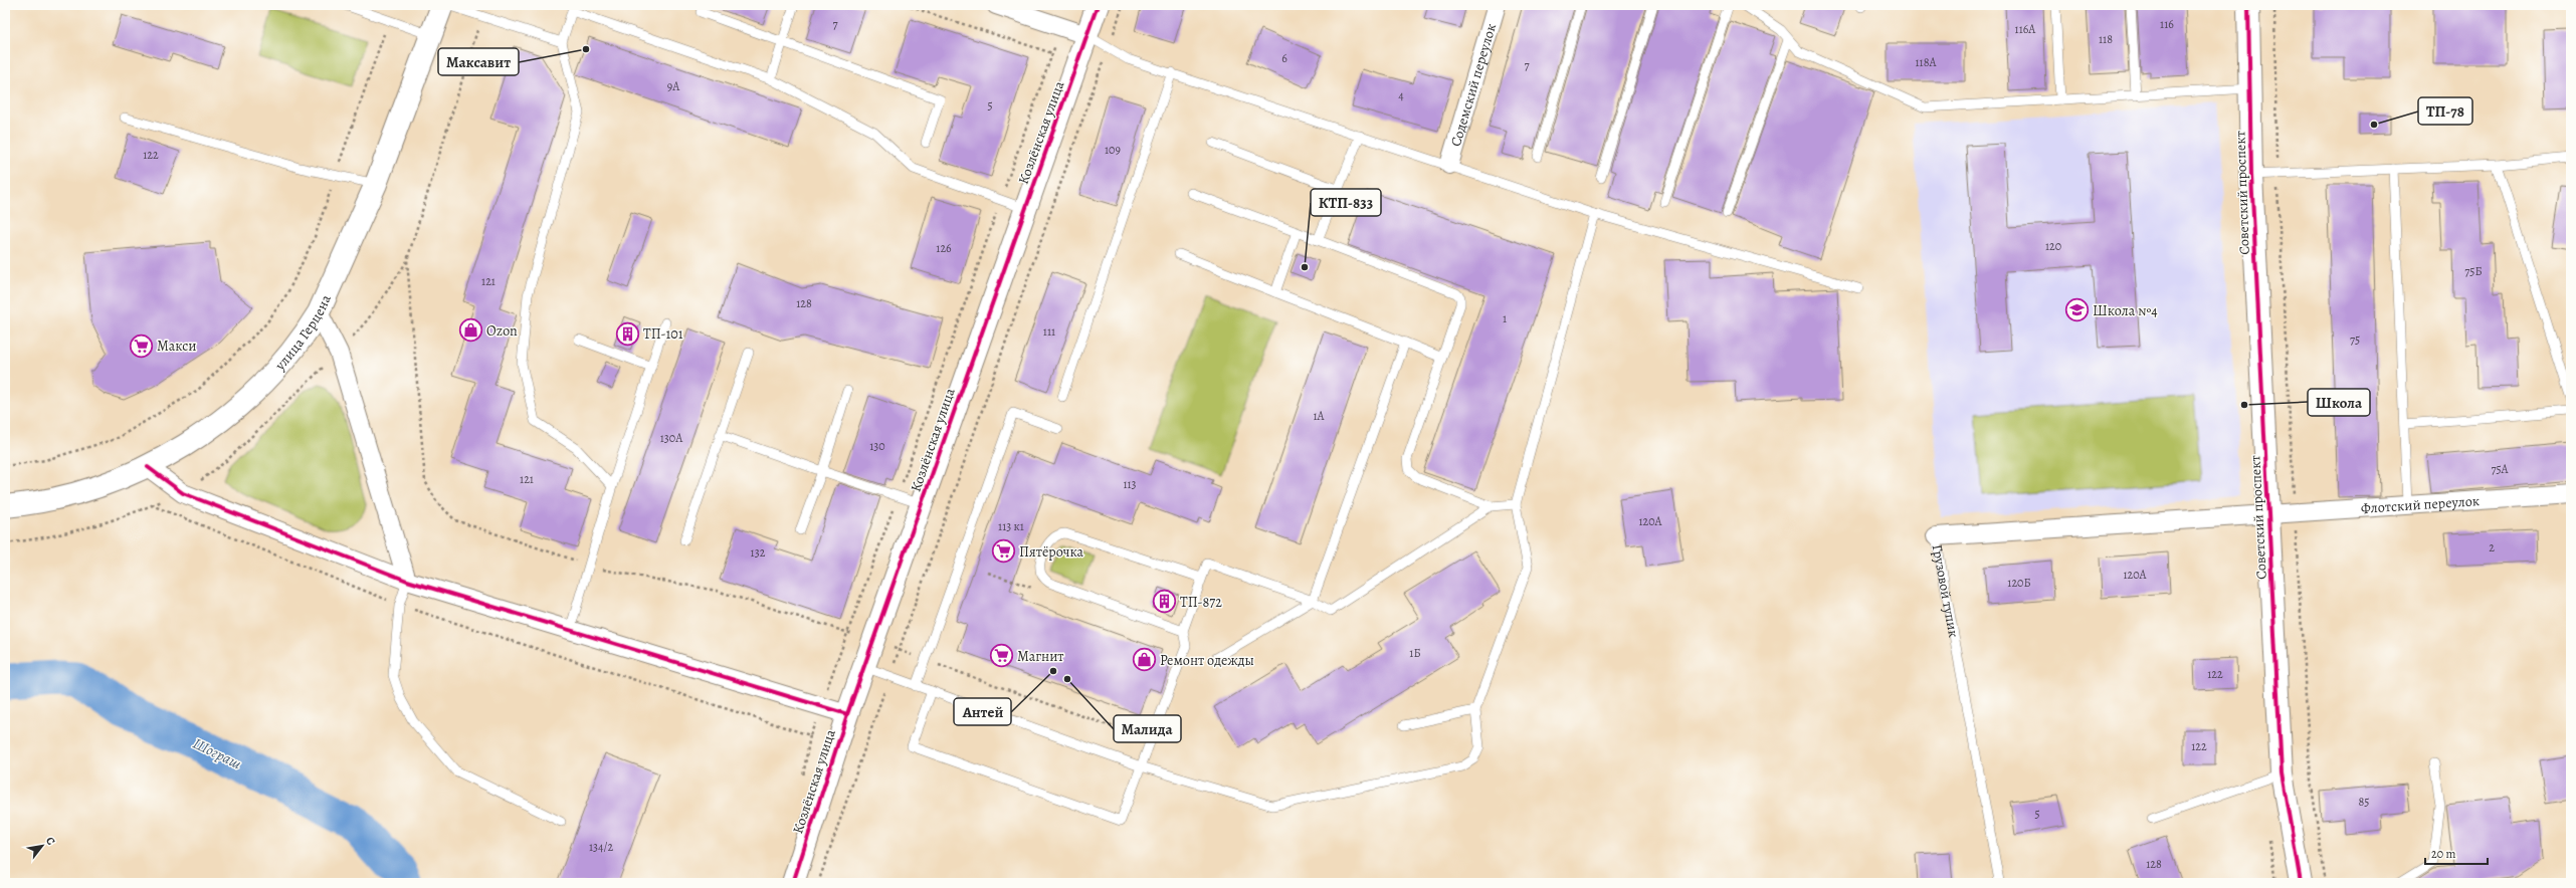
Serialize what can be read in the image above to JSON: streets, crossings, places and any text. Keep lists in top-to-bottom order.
{
  "streets": {
    "street": [
      "Содемский переулок",
      "Козлёнская улица",
      "Советский проспект",
      "улица Герцена",
      "Флотский переулок",
      "Грузовой тупик"
    ]
  },
  "crossings": [
    ["Советский проспект", "Флотский переулок"],
    ["Советский проспект", "Грузовой тупик"],
    ["Флотский переулок", "Грузовой тупик"]
  ],
  "water": ["Шограш"],
  "places": {
    "other": [
      "Максавит",
      "ТП-78",
      "КТП-833",
      "Школа",
      "Антей",
      "Малида"
    ],
    "school or university": ["Школа №4"],
    "shop": ["Ozon", "Ремонт одежды"],
    "building": ["ТП-101", "ТП-872"],
    "supermarket": ["Макси", "Пятёрочка", "Магнит"]
  },
  "house_numbers": [
    "7",
    "116",
    "116А",
    "118",
    "6",
    "118А",
    "7",
    "9А",
    "4",
    "5",
    "109",
    "122",
    "120",
    "126",
    "75Б",
    "121",
    "128",
    "1",
    "111",
    "75",
    "1А",
    "130А",
    "130",
    "75А",
    "121",
    "113",
    "120А",
    "113 к1",
    "2",
    "132",
    "120А",
    "120Б",
    "1Б",
    "122",
    "122",
    "85",
    "5",
    "134/2",
    "128"
  ],
  "scale_bar": "20 m",
  "north": "top right"
}
